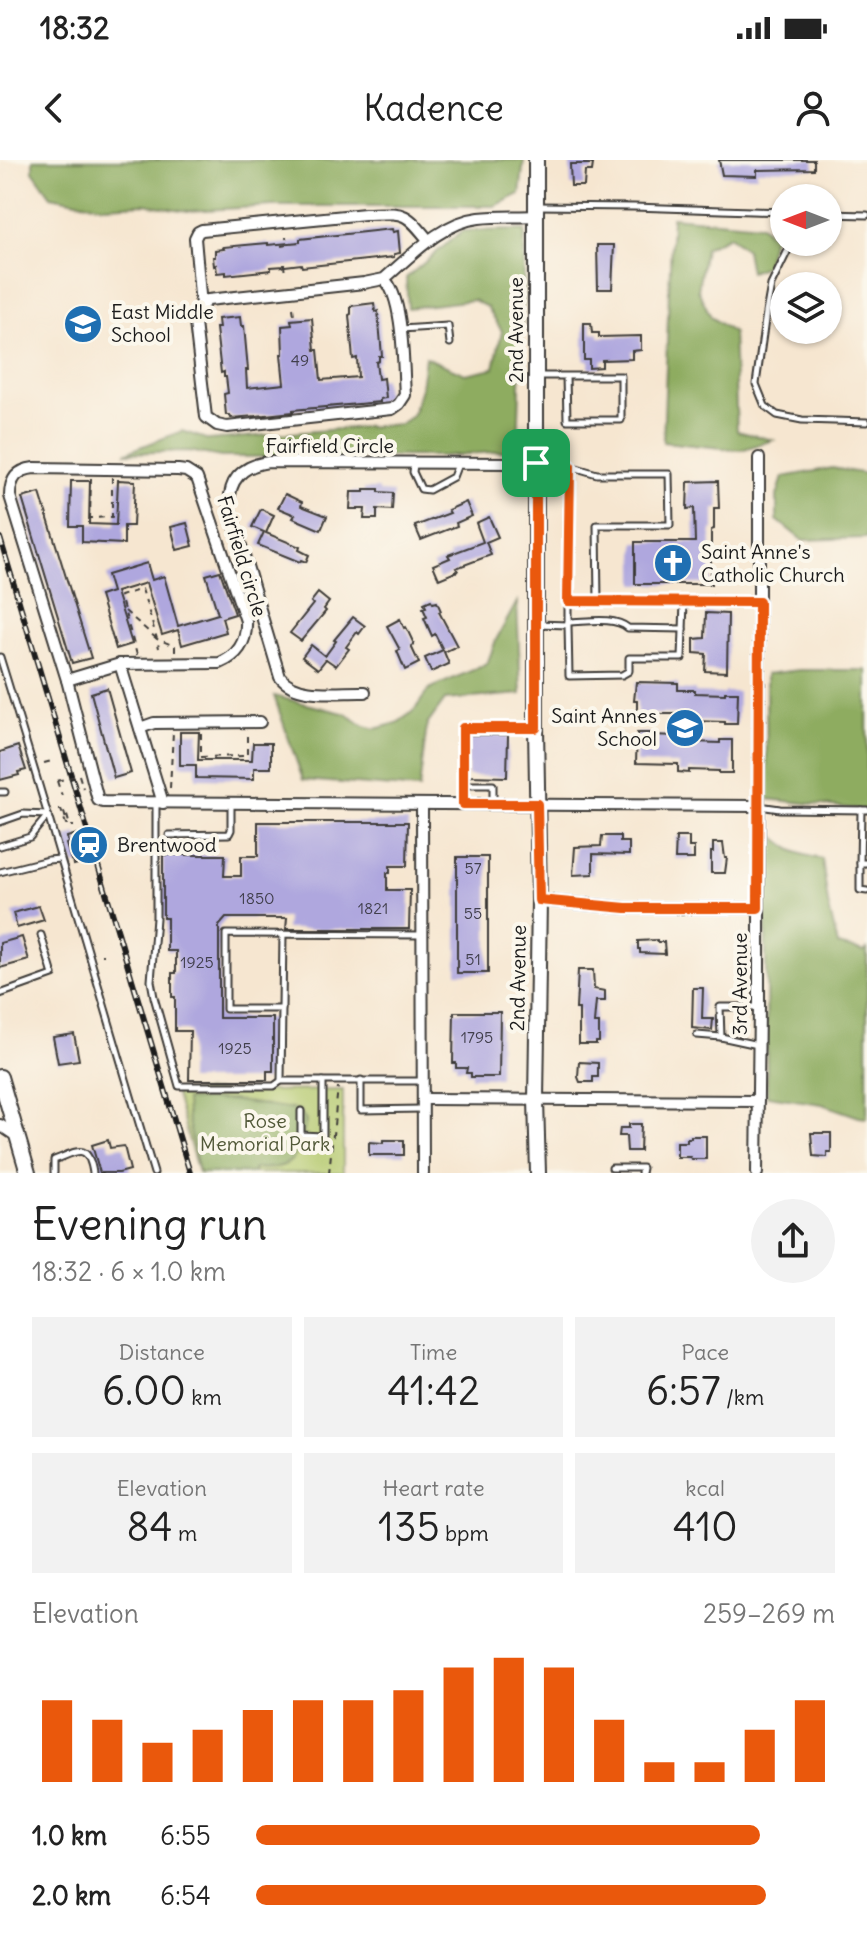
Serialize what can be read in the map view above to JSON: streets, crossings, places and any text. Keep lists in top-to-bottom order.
{
  "streets": {
    "street": [
      "2nd Avenue",
      "Fairfield Circle",
      "Fairfield circle",
      "3rd Avenue"
    ]
  },
  "crossings": [
    ["2nd Avenue", "Fairfield Circle"]
  ],
  "parks": ["Rose Memorial Park"],
  "places": {
    "school or university": ["East Middle School", "Saint Annes School"],
    "church": ["Saint Anne's Catholic Church"],
    "station": ["Brentwood"]
  },
  "house_numbers": [
    "49",
    "57",
    "1850",
    "1821",
    "55",
    "51",
    "1925",
    "1795",
    "1925"
  ],
  "north": "left",
  "page": {
    "status": "18:32",
    "header": "Kadence",
    "heading": ["Evening run", "18:32 · 6 × 1.0 km"],
    "stats": [
      ["Distance", "6.00 km"],
      ["Time", "41:42"],
      ["Pace", "6:57 /km"],
      ["Elevation", "84 m"],
      ["Heart rate", "135 bpm"],
      ["kcal", "410"]
    ],
    "chart": ["Elevation", "259–269 m"],
    "list": [
      {
        "name": "1.0 km",
        "note": "6:55"
      },
      {
        "name": "2.0 km",
        "note": "6:54"
      }
    ]
  }
}
